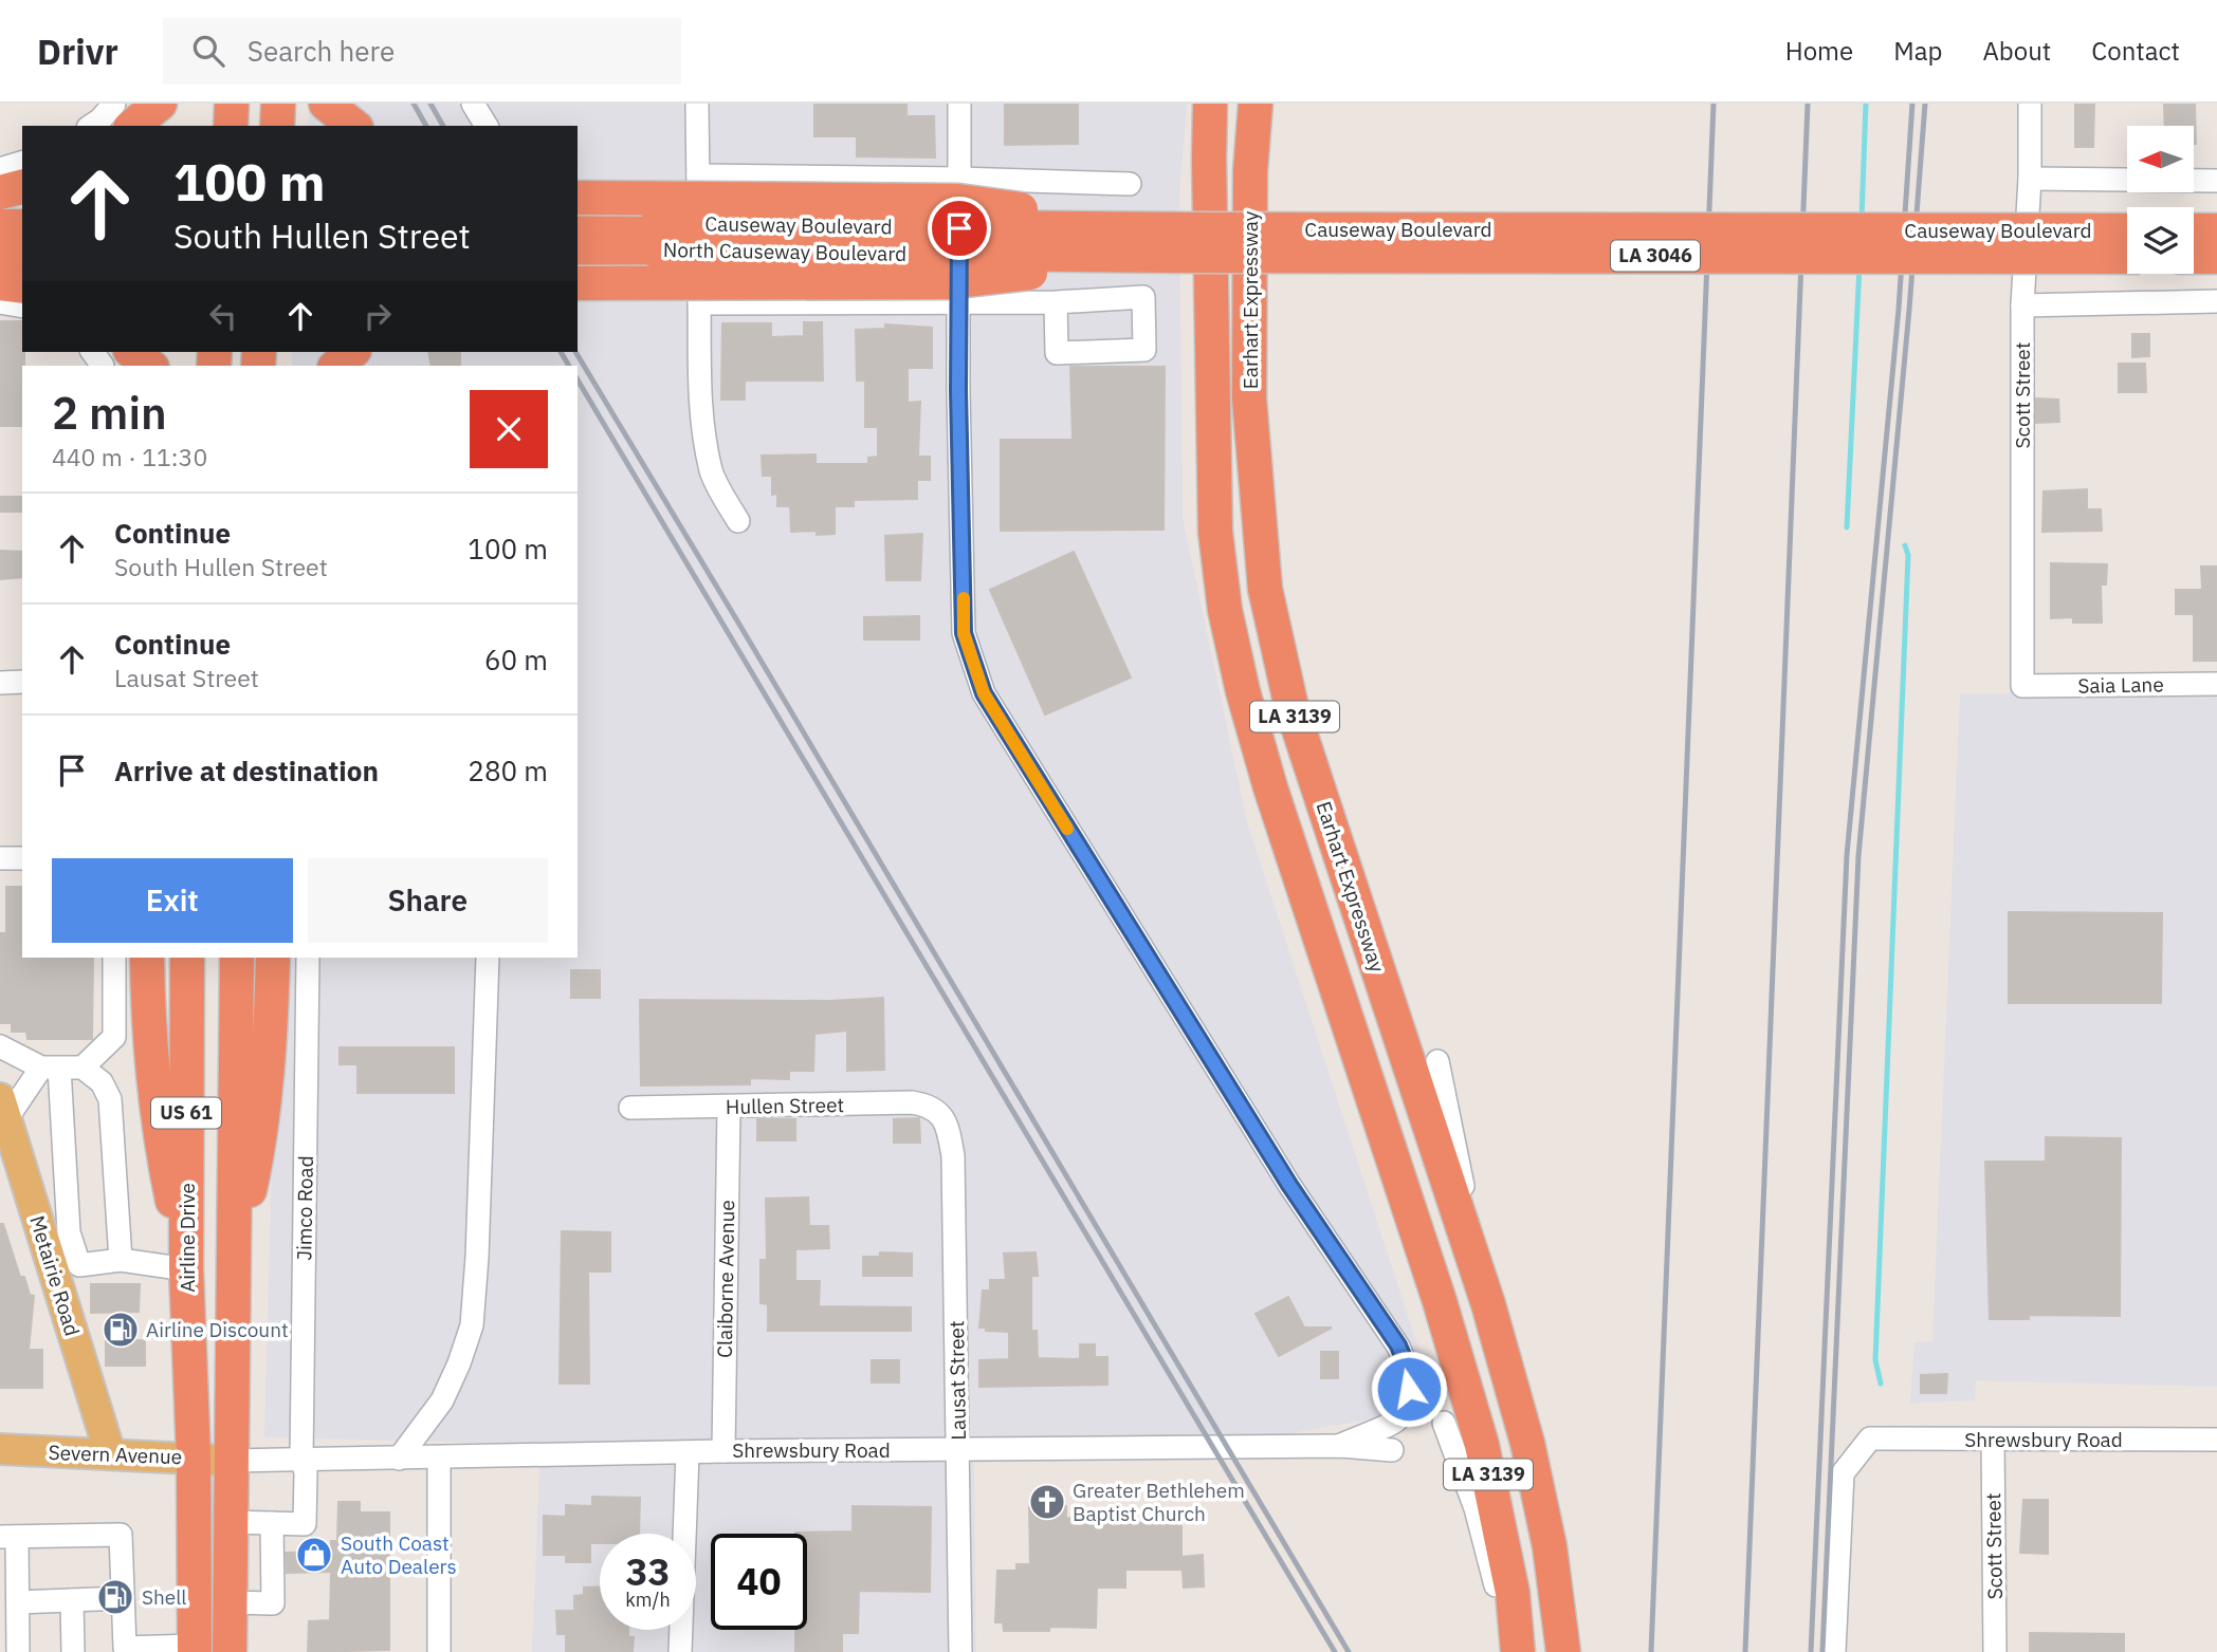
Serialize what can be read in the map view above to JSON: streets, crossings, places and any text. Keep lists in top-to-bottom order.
{
  "streets": {
    "highway": [
      "Causeway Boulevard",
      "North Causeway Boulevard",
      "LA 3046",
      "Earhart Expressway",
      "LA 3139",
      "US 61",
      "Airline Drive"
    ],
    "main road": ["Metairie Road", "Severn Avenue"],
    "street": [
      "Scott Street",
      "Saia Lane",
      "Hullen Street",
      "Jimco Road",
      "Claiborne Avenue",
      "Lausat Street",
      "Shrewsbury Road"
    ]
  },
  "crossings": [
    ["Causeway Boulevard", "North Causeway Boulevard"],
    ["Scott Street", "Saia Lane"],
    ["Scott Street", "Shrewsbury Road"],
    ["Hullen Street", "Claiborne Avenue"],
    ["Hullen Street", "Lausat Street"],
    ["US 61", "Shrewsbury Road"],
    ["US 61", "Severn Avenue"],
    ["Jimco Road", "Shrewsbury Road"],
    ["Airline Drive", "Severn Avenue"],
    ["Metairie Road", "Severn Avenue"],
    ["Claiborne Avenue", "Shrewsbury Road"],
    ["Lausat Street", "Shrewsbury Road"],
    ["Shrewsbury Road", "Severn Avenue"]
  ],
  "places": {
    "fuel station": ["Airline Discount", "Shell"],
    "church": ["Greater Bethlehem Baptist Church"],
    "shop": ["South Coast Auto Dealers"]
  },
  "north": "left",
  "page": {
    "header": "Drivr",
    "search": "Search here",
    "nav": [
      "Home",
      "Map",
      "About",
      "Contact"
    ],
    "turn": ["100 m", "South Hullen Street"],
    "heading": ["2 min", "440 m · 11:30"],
    "list": [
      {
        "name": "Continue",
        "note": "South Hullen Street",
        "value": "100 m"
      },
      {
        "name": "Continue",
        "note": "Lausat Street",
        "value": "60 m"
      },
      {
        "name": "Arrive at destination",
        "value": "280 m"
      }
    ],
    "buttons": ["Exit", "Share"],
    "speed": "33 km/h",
    "limit": "40"
  }
}
